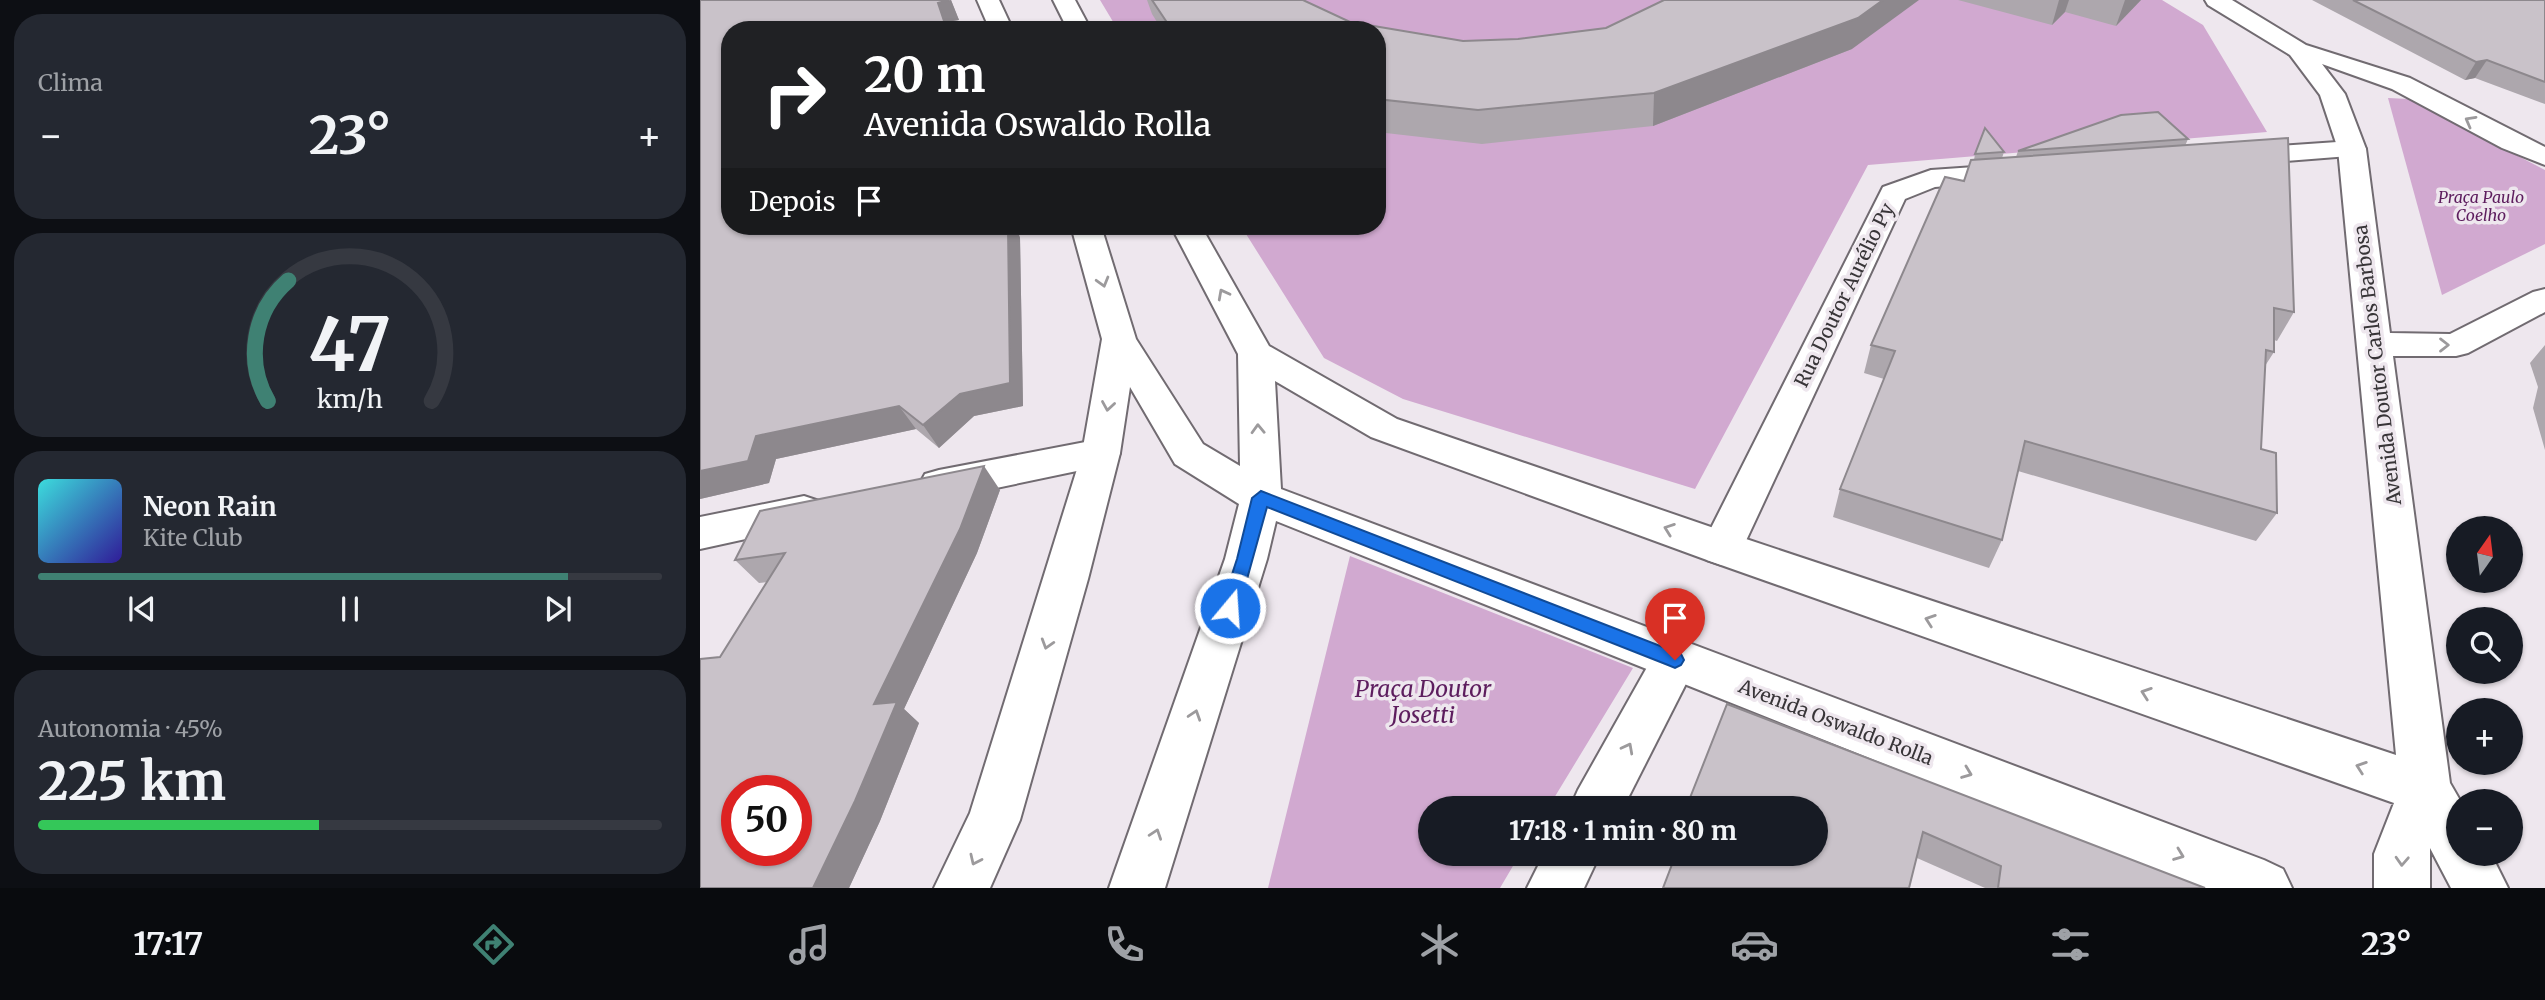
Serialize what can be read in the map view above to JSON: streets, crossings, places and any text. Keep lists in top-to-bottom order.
{
  "streets": {
    "street": ["Rua Doutor Aurélio Py", "Avenida Doutor Carlos Barbosa", "Avenida Oswaldo Rolla"]
  },
  "parks": ["Praça Paulo Coelho", "Praça Doutor Josetti"],
  "north": "top",
  "page": {
    "tile": [
      "Clima",
      ["Autonomia · 45%", "225 km"]
    ],
    "turn": ["20 m", "Avenida Oswaldo Rolla"],
    "heat": ["−", "23°", "+"],
    "then": "Depois",
    "song": ["Neon Rain", "Kite Club"],
    "map_buttons": ["+", "−"],
    "limit": "50",
    "trip": "17:18 · 1 min · 80 m",
    "tabs": ["17:17", "23°"],
    "gauge": ["47", "km/h"]
  }
}
